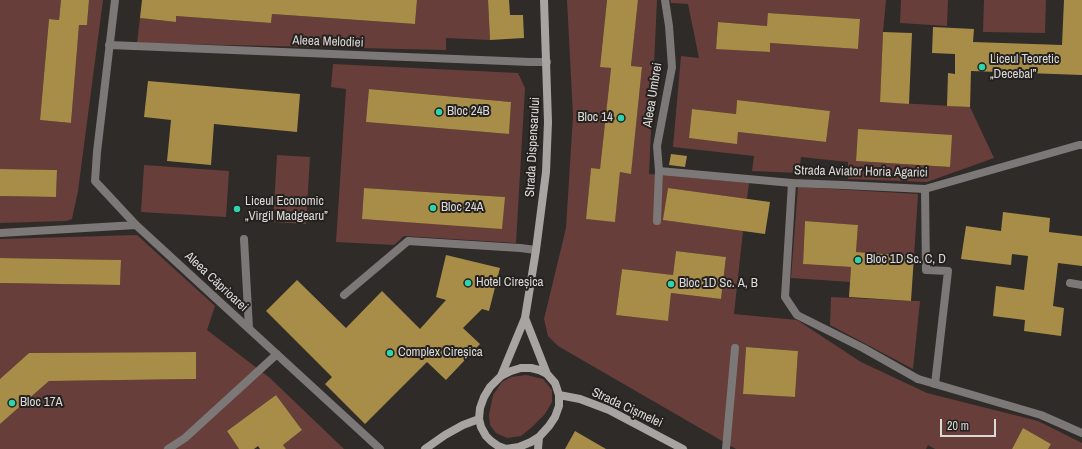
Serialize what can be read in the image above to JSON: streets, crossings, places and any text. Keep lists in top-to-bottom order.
{
  "streets": {
    "street": [
      "Aleea Melodiei",
      "Aleea Umbrei",
      "Strada Dispensarului",
      "Strada Aviator Horia Agarici",
      "Aleea Căprioarei",
      "Strada Cișmelei"
    ]
  },
  "crossings": [
    ["Aleea Melodiei", "Strada Dispensarului"],
    ["Aleea Melodiei", "Aleea Căprioarei"],
    ["Aleea Umbrei", "Strada Aviator Horia Agarici"],
    ["Strada Dispensarului", "Strada Cișmelei"]
  ],
  "places": [
    "Liceul Teoretic „Decebal”",
    "Bloc 24B",
    "Bloc 14",
    "Bloc 24A",
    "Liceul Economic „Virgil Madgearu”",
    "Bloc 1D Sc. C, D",
    "Hotel Cireșica",
    "Bloc 1D Sc. A, B",
    "Complex Cireșica",
    "Bloc 17A"
  ],
  "scale_bar": "20 m"
}
